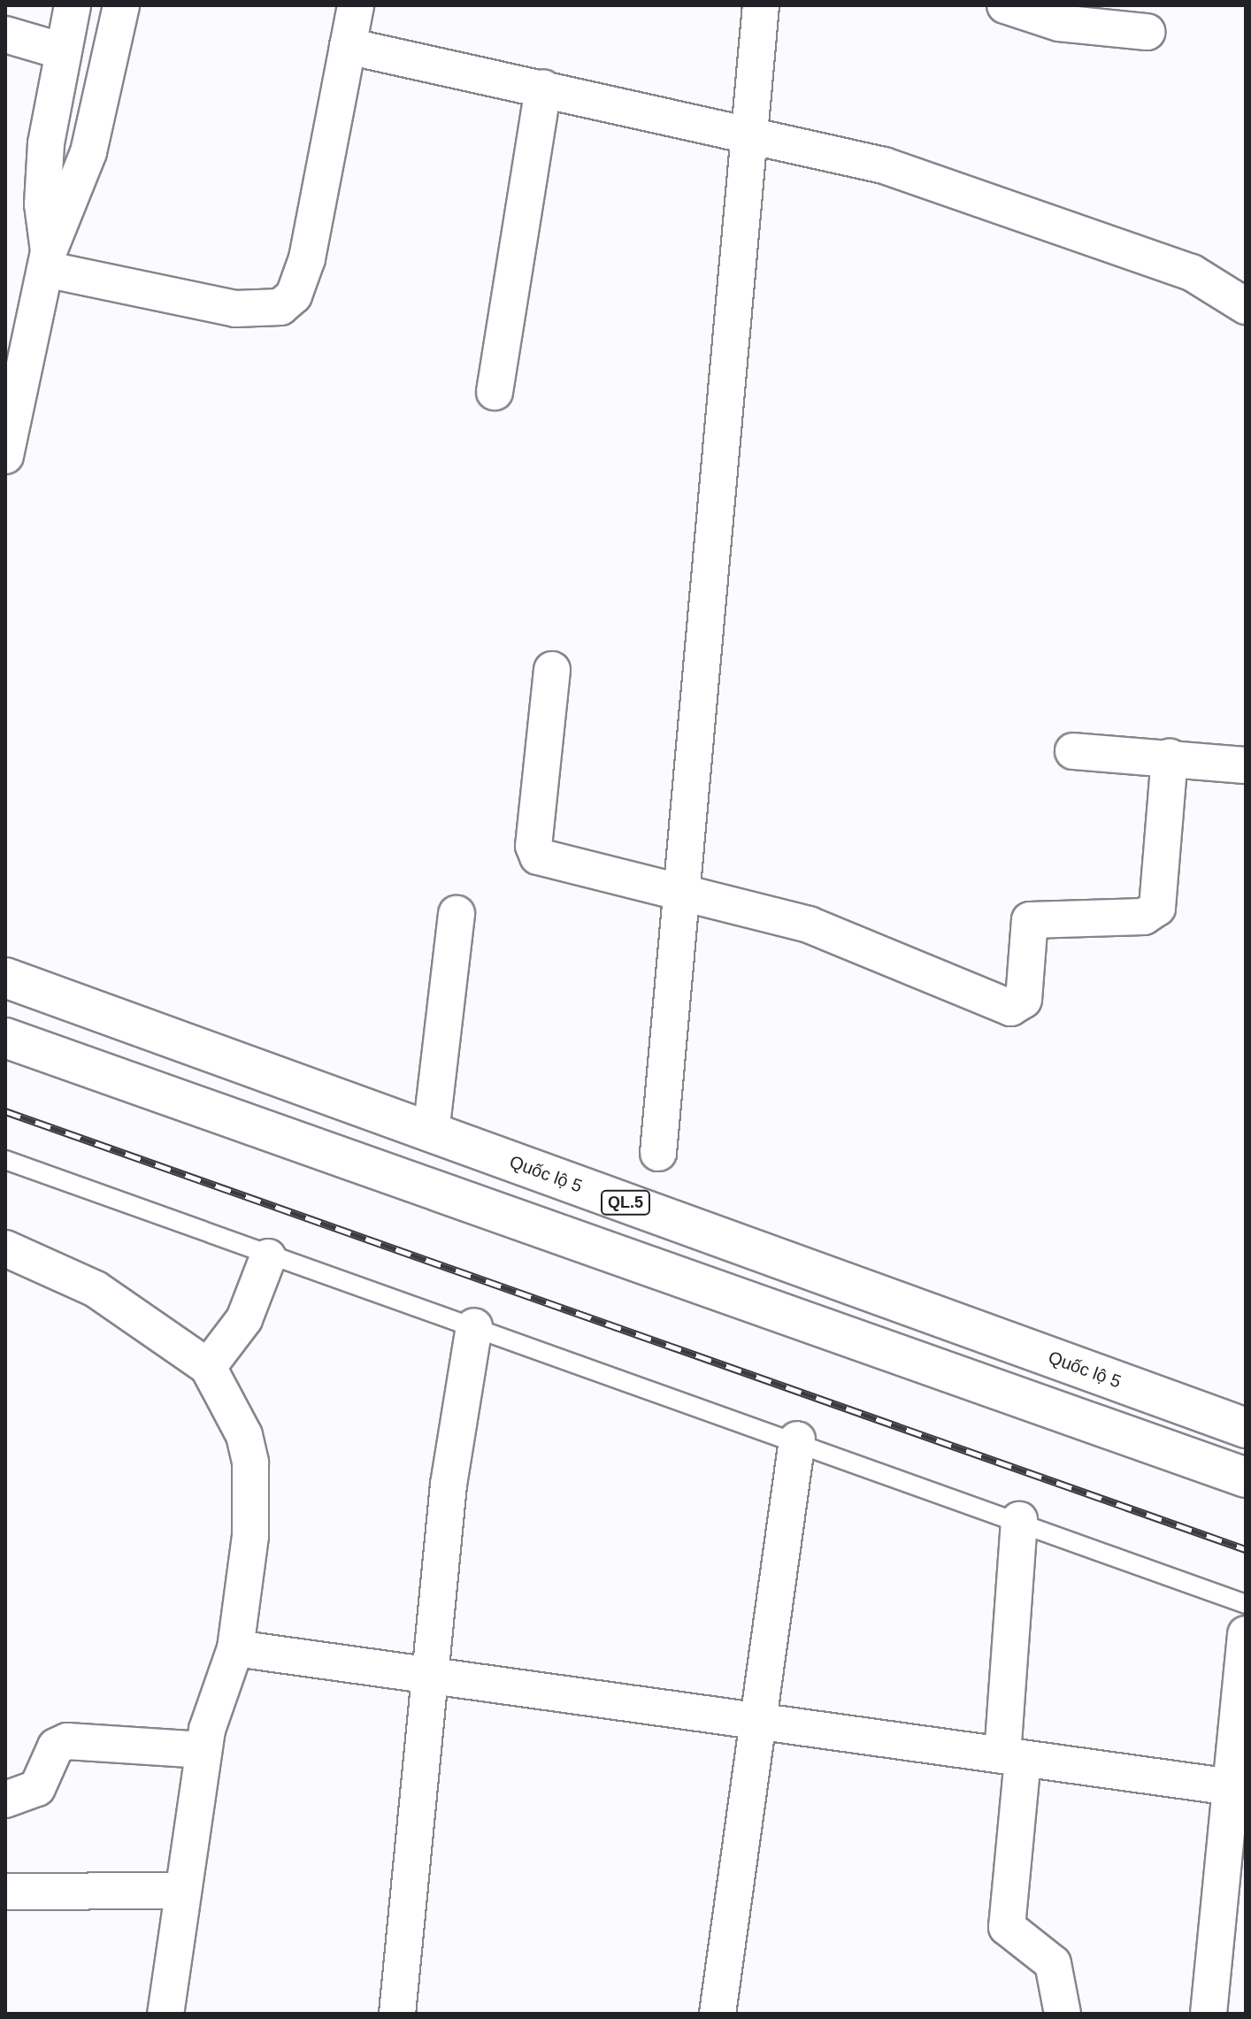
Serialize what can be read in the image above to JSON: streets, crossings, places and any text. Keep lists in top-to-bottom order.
{
  "streets": {
    "highway": ["Quốc lộ 5", "QL.5"]
  }
}
